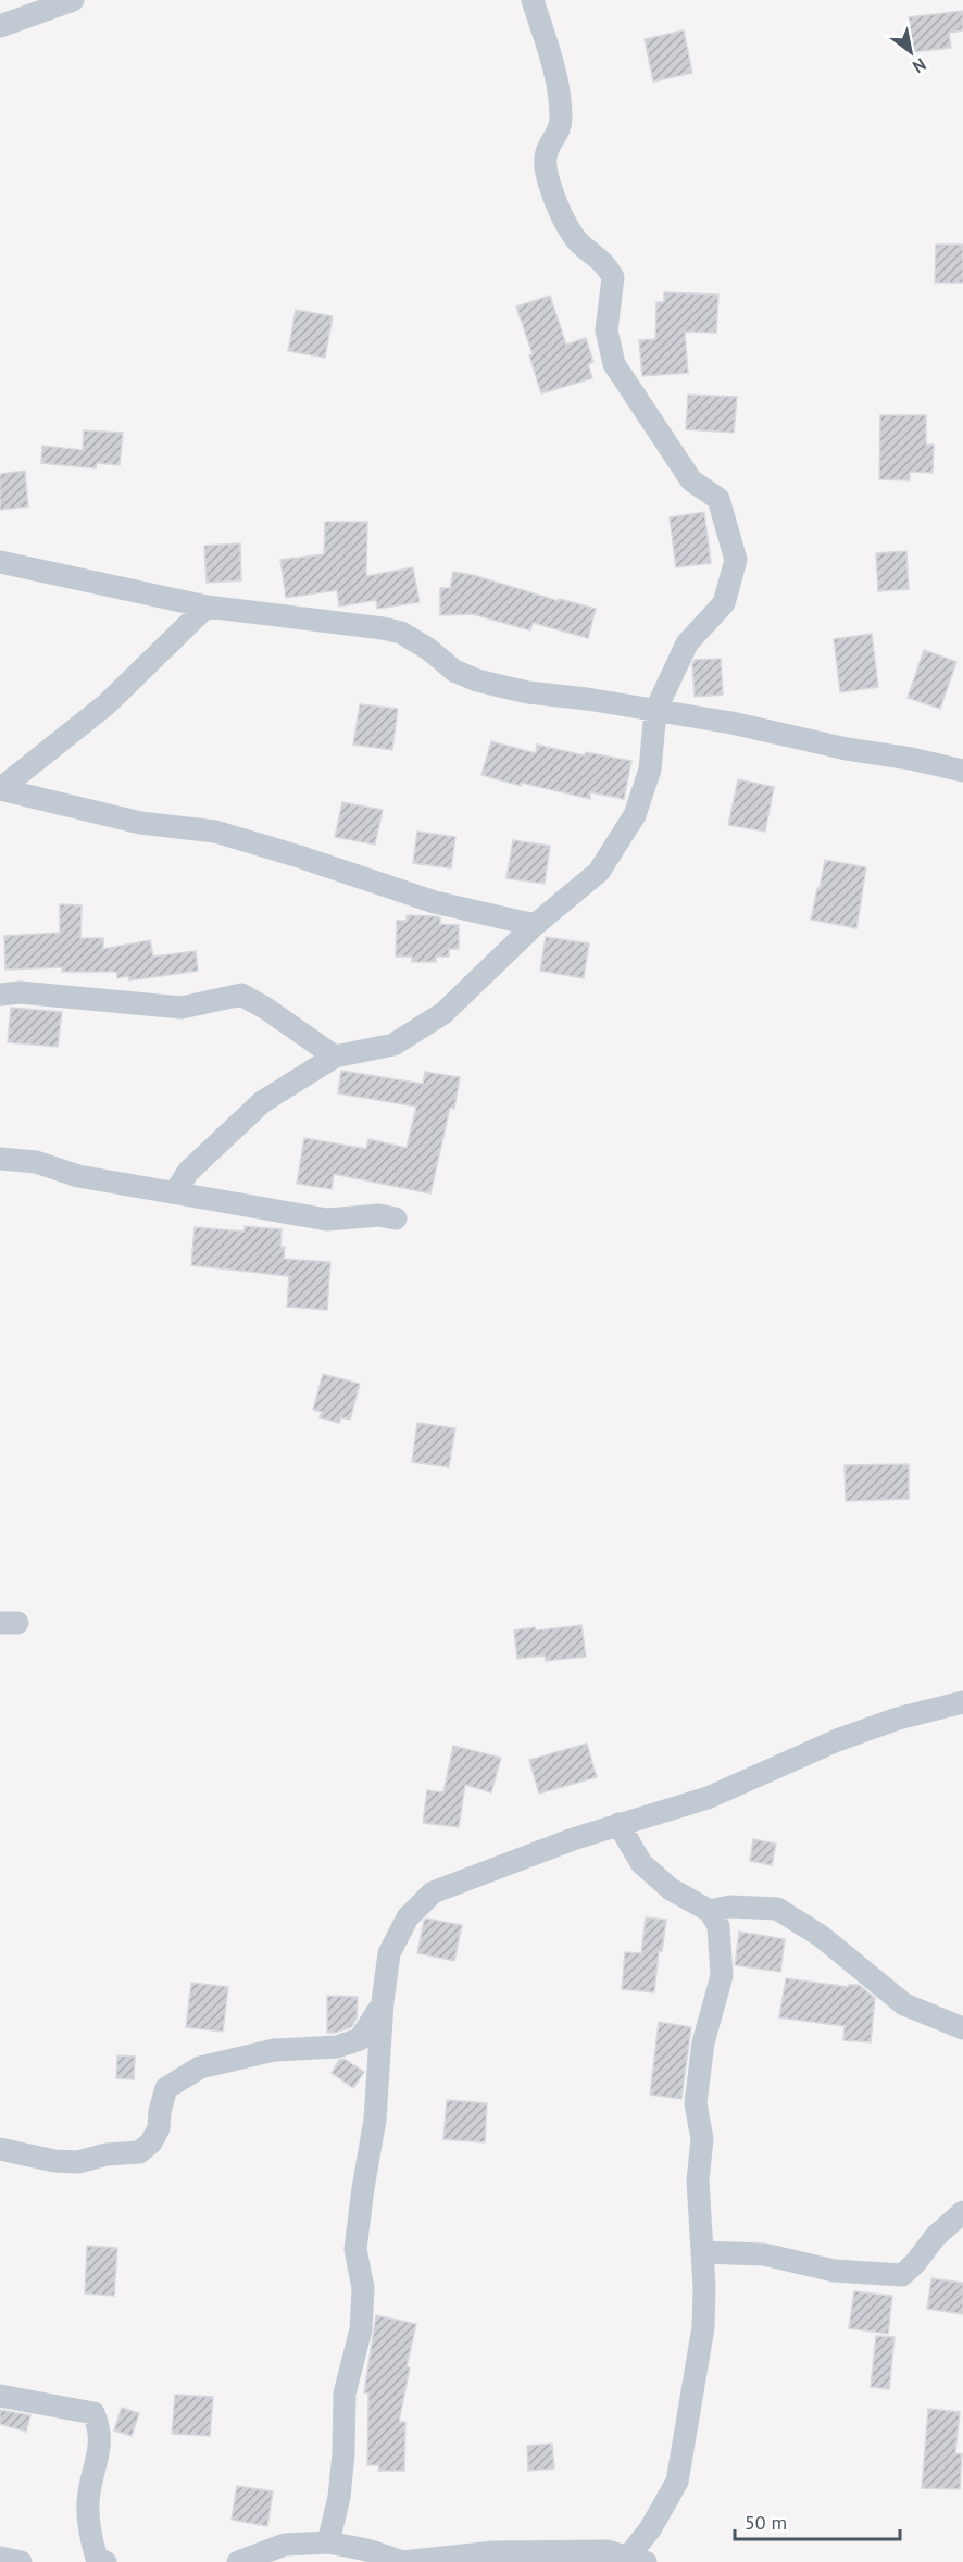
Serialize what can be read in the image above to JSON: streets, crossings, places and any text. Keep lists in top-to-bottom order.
{
  "scale_bar": "50 m",
  "north": "bottom right"
}
